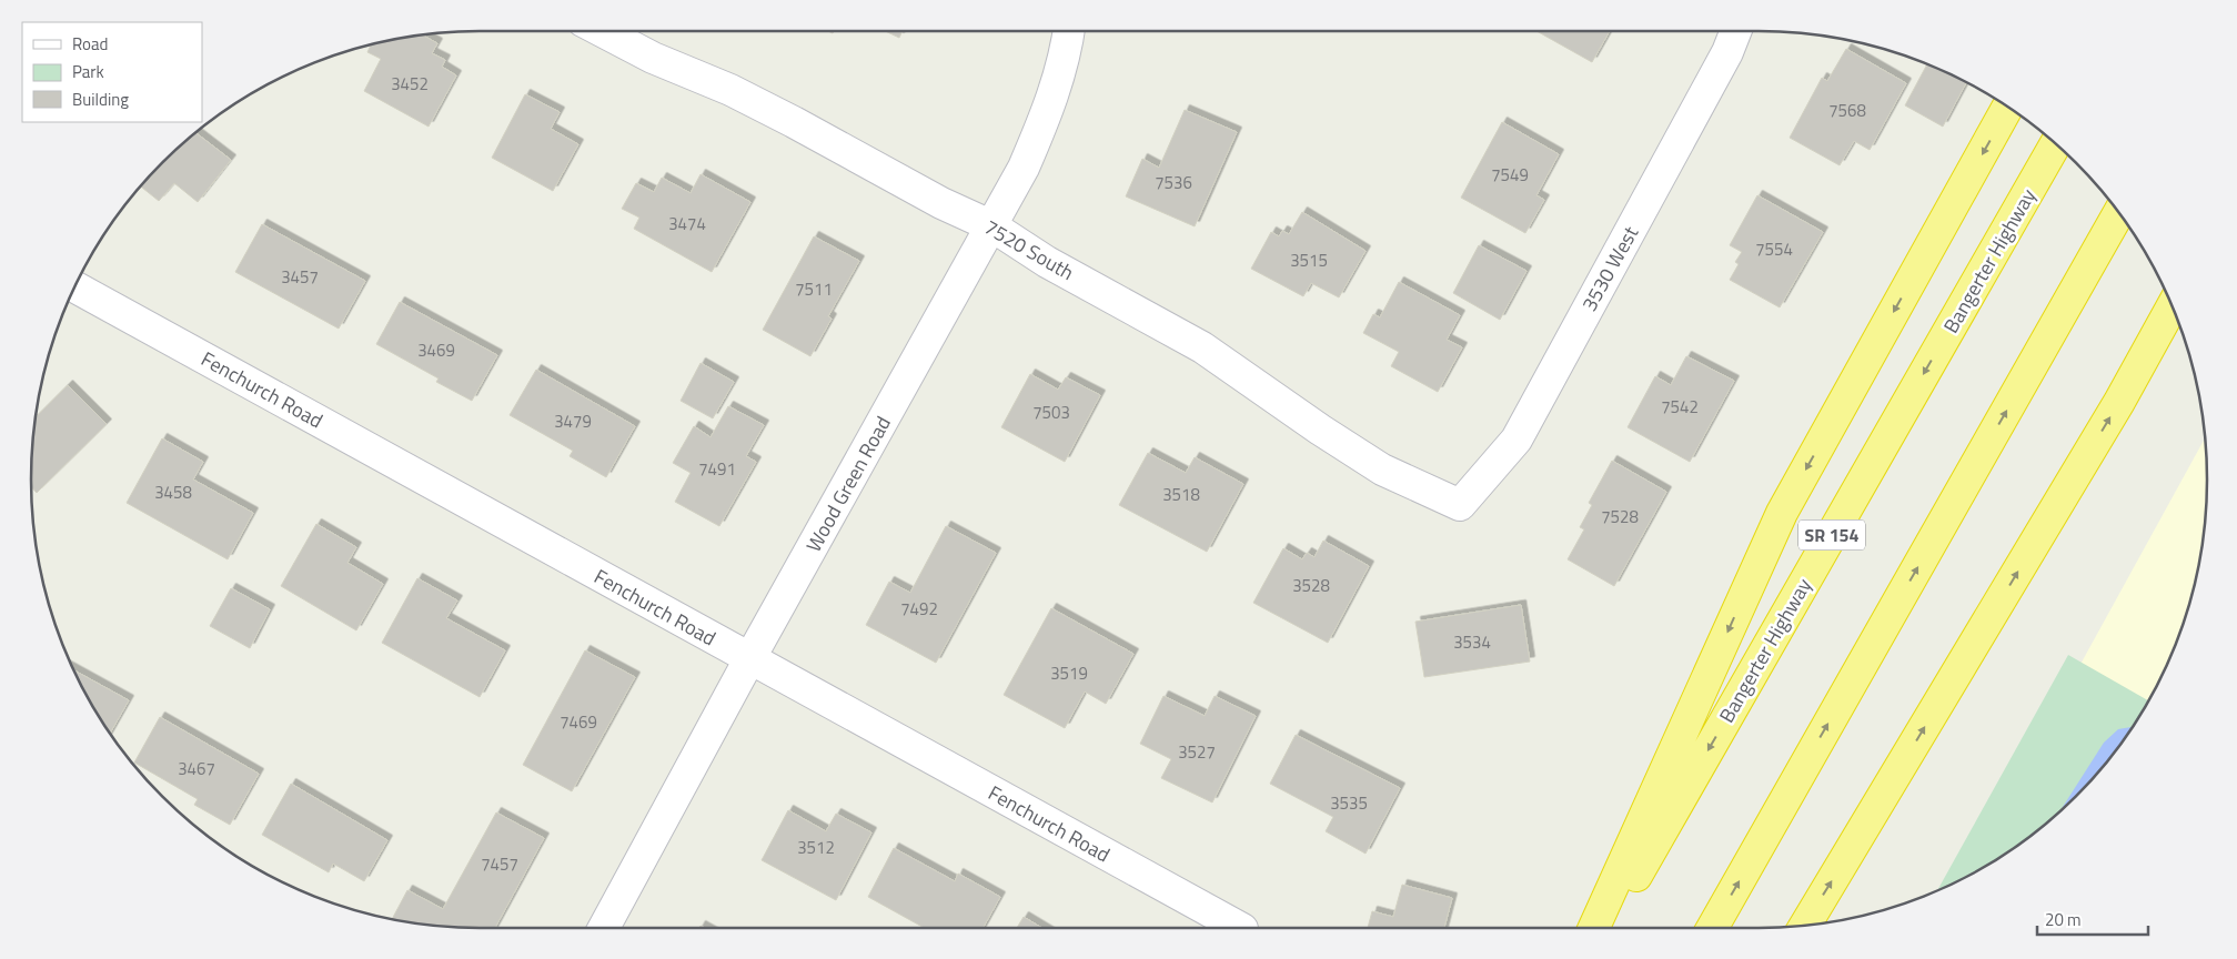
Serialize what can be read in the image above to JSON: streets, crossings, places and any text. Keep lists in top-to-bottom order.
{
  "streets": {
    "highway": ["Bangerter Highway", "SR 154"],
    "street": [
      "7520 South",
      "3530 West",
      "Fenchurch Road",
      "Wood Green Road"
    ]
  },
  "crossings": [
    ["7520 South", "3530 West"],
    ["7520 South", "Wood Green Road"],
    ["Fenchurch Road", "Wood Green Road"]
  ],
  "house_numbers": [
    "3452",
    "7568",
    "7549",
    "7536",
    "3474",
    "7554",
    "3515",
    "3457",
    "7511",
    "3469",
    "7542",
    "7503",
    "3479",
    "7491",
    "3458",
    "3518",
    "7528",
    "3528",
    "7492",
    "3534",
    "3519",
    "7469",
    "3527",
    "3467",
    "3535",
    "3512",
    "7457"
  ],
  "legend": ["Road", "Park", "Building"],
  "scale_bar": "20 m"
}
